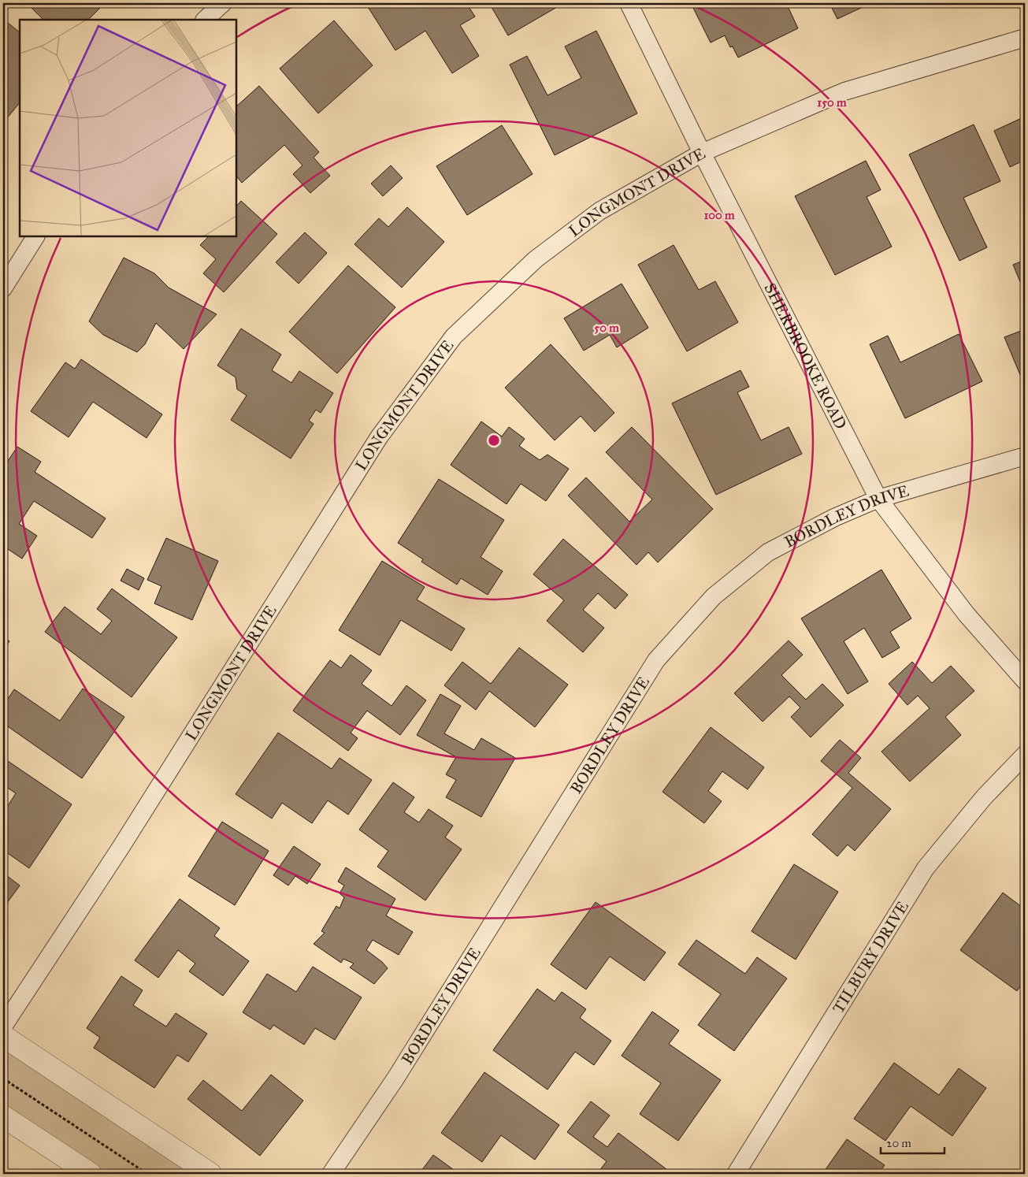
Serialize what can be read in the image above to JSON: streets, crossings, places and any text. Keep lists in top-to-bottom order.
{
  "streets": {
    "street": [
      "LONGMONT DRIVE",
      "SHERBROOKE ROAD",
      "BORDLEY DRIVE",
      "TILBURY DRIVE"
    ]
  },
  "crossings": [
    ["LONGMONT DRIVE", "SHERBROOKE ROAD"],
    ["SHERBROOKE ROAD", "BORDLEY DRIVE"]
  ],
  "scale_bar": "20 m",
  "rings": ["150 m", "100 m", "50 m"]
}
